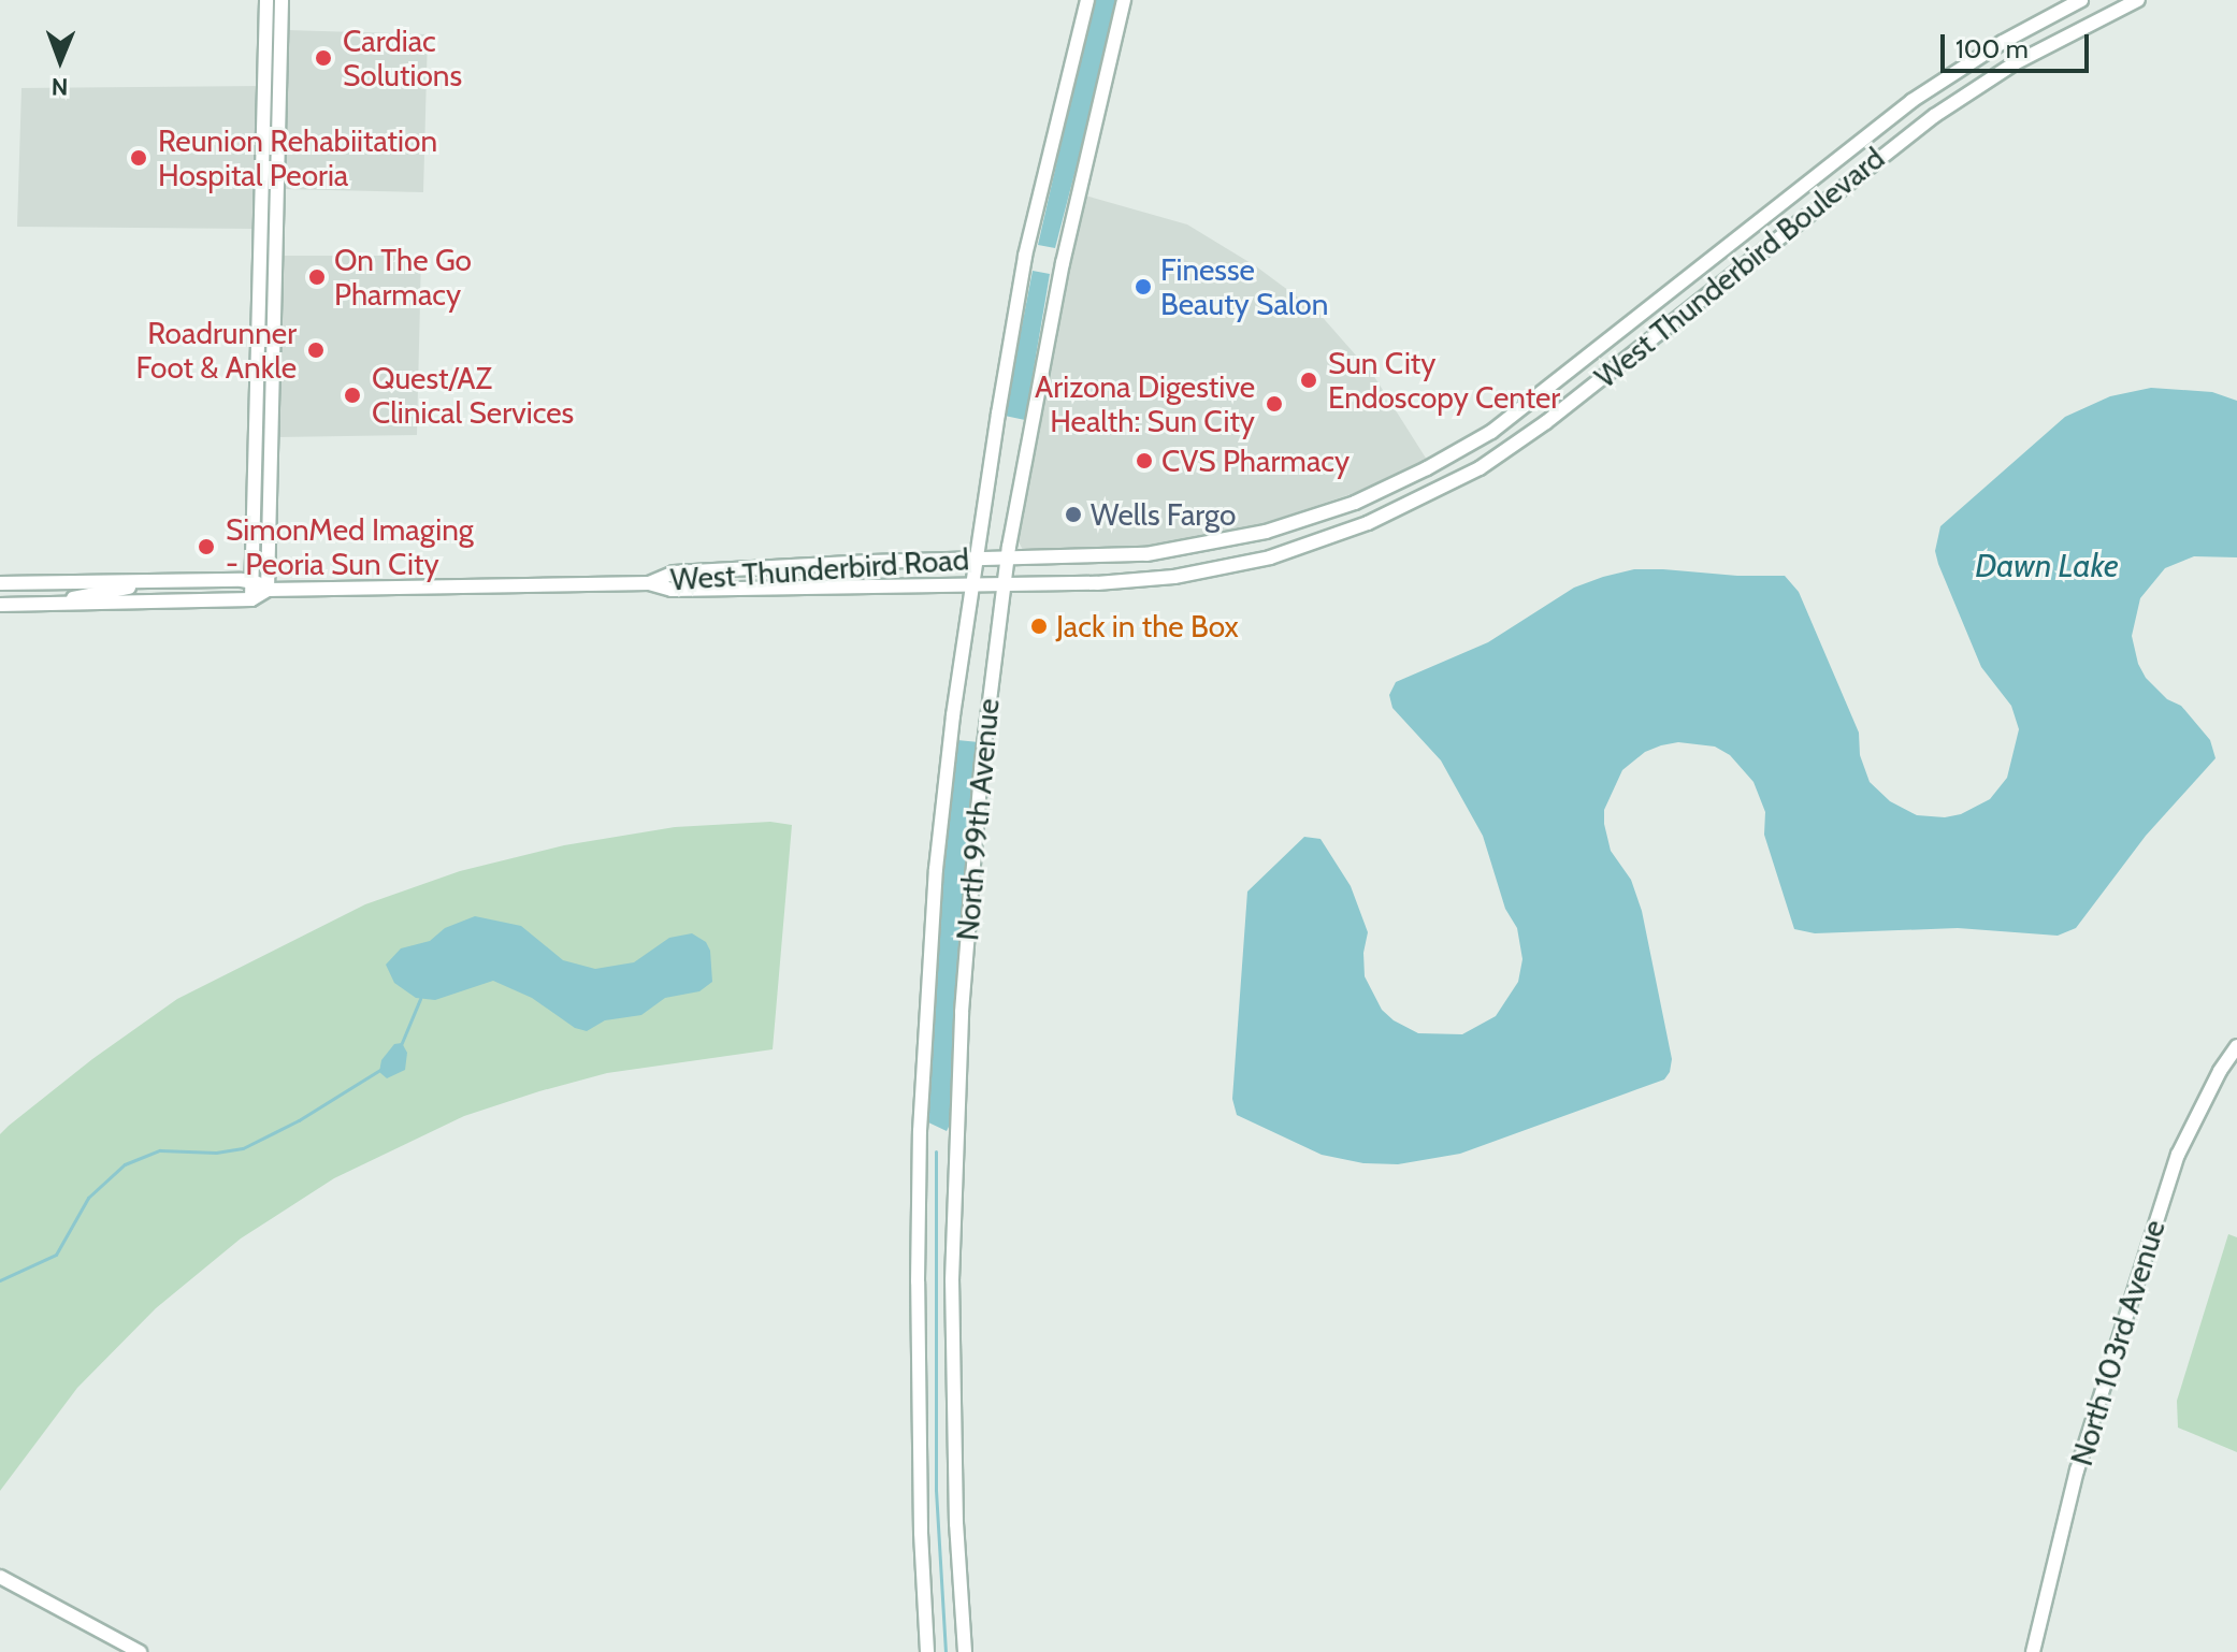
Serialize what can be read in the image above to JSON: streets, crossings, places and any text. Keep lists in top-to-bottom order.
{
  "streets": {
    "main road": [
      "West Thunderbird Boulevard",
      "West Thunderbird Road",
      "North 99th Avenue",
      "North 103rd Avenue"
    ]
  },
  "crossings": [
    ["West Thunderbird Boulevard", "West Thunderbird Road"],
    ["West Thunderbird Boulevard", "North 99th Avenue"],
    ["West Thunderbird Road", "North 99th Avenue"]
  ],
  "water": ["Dawn Lake"],
  "places": [
    "Cardiac Solutions",
    "Reunion Rehabiitation Hospital Peoria",
    "On The Go Pharmacy",
    "Finesse Beauty Salon",
    "Roadrunner Foot & Ankle",
    "Sun City Endoscopy Center",
    "Quest/AZ Clinical Services",
    "Arizona Digestive Health: Sun City",
    "CVS Pharmacy",
    "Wells Fargo",
    "SimonMed Imaging - Peoria Sun City",
    "Jack in the Box"
  ],
  "scale_bar": "100 m",
  "north": "bottom"
}
